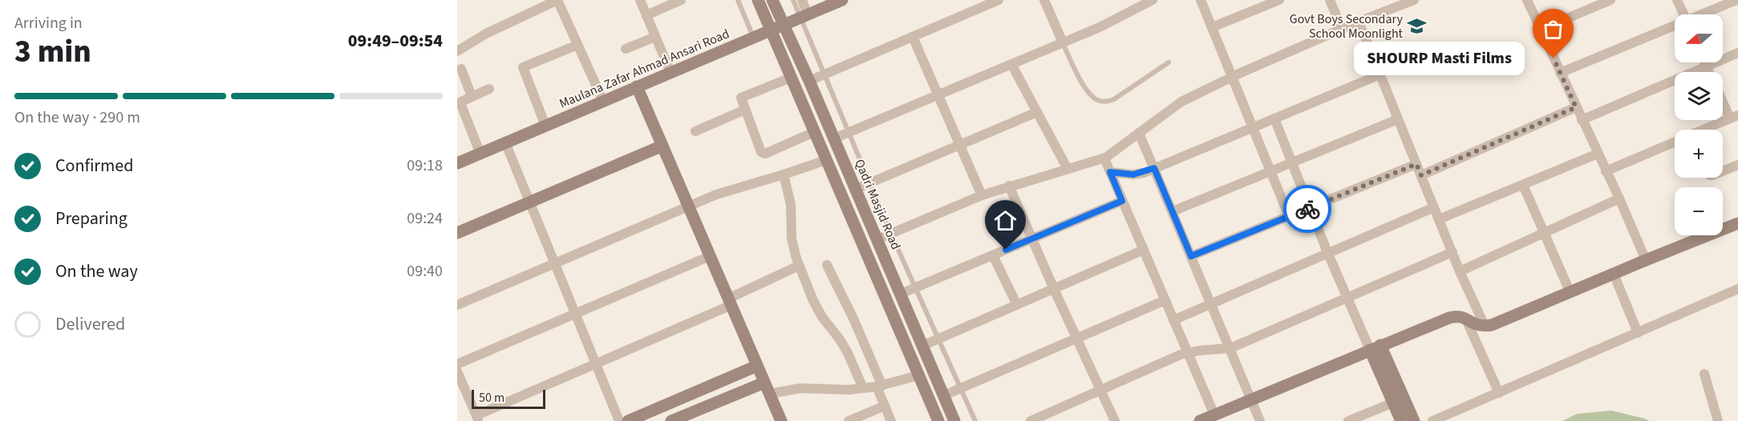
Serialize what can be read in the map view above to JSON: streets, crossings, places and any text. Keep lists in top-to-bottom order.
{
  "streets": {
    "street": ["Maulana Zafar Ahmad Ansari Road", "Qadri Masjid Road"]
  },
  "crossings": [
    ["Maulana Zafar Ahmad Ansari Road", "Qadri Masjid Road"]
  ],
  "places": {
    "school or university": ["Govt Boys Secondary School Moonlight"],
    "other": ["SHOURP Masti Films"]
  },
  "scale_bar": "50 m",
  "north": "left",
  "page": {
    "heading": ["3 min", "Arriving in", "09:49–09:54"],
    "map_buttons": ["+", "−"],
    "bubble": "SHOURP Masti Films",
    "bar": "On the way · 290 m",
    "list": [
      ["Confirmed", "09:18"],
      ["Preparing", "09:24"],
      ["On the way", "09:40"],
      "Delivered"
    ],
    "scale": "50 m"
  }
}
